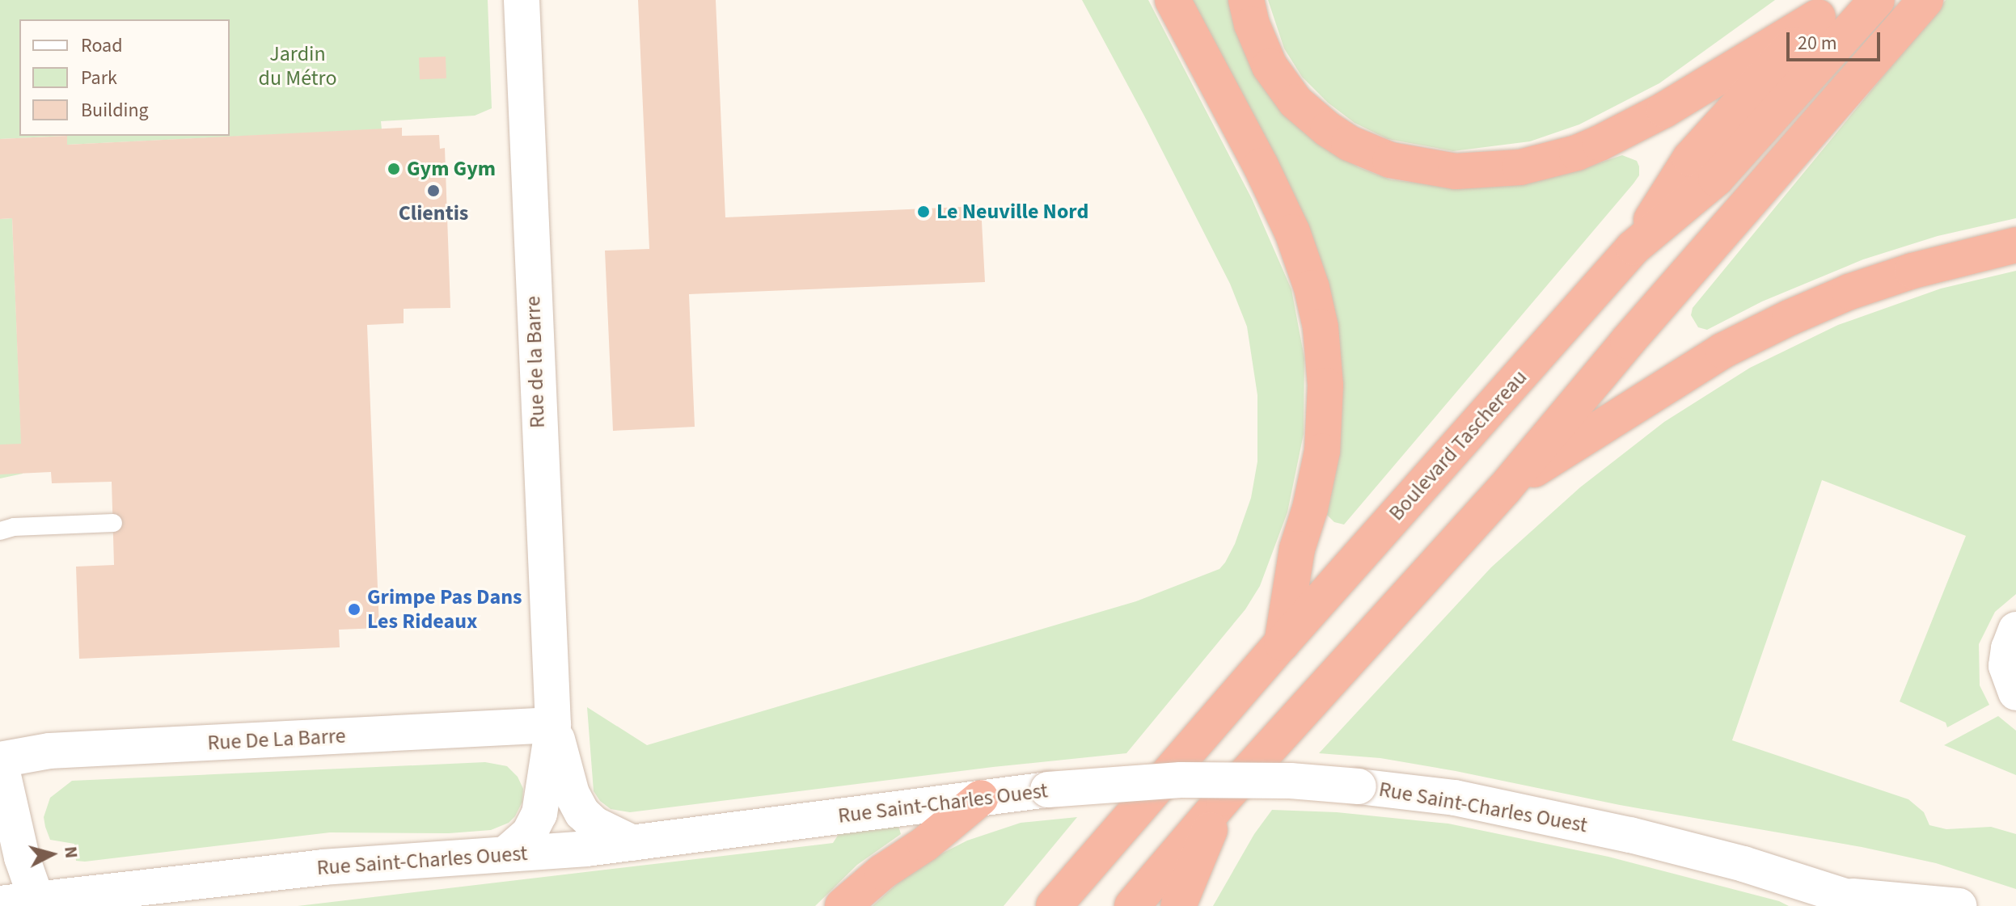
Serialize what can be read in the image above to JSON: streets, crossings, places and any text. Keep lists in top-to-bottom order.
{
  "streets": {
    "highway": ["Boulevard Taschereau"],
    "street": ["Rue de la Barre", "Rue De La Barre", "Rue Saint-Charles Ouest"]
  },
  "crossings": [
    ["Rue de la Barre", "Rue De La Barre"],
    ["Rue de la Barre", "Rue Saint-Charles Ouest"]
  ],
  "parks": ["Jardin du Métro"],
  "places": [
    "Gym Gym",
    "Clientis",
    "Le Neuville Nord",
    "Grimpe Pas Dans Les Rideaux"
  ],
  "legend": ["Road", "Park", "Building"],
  "scale_bar": "20 m",
  "north": "right"
}
